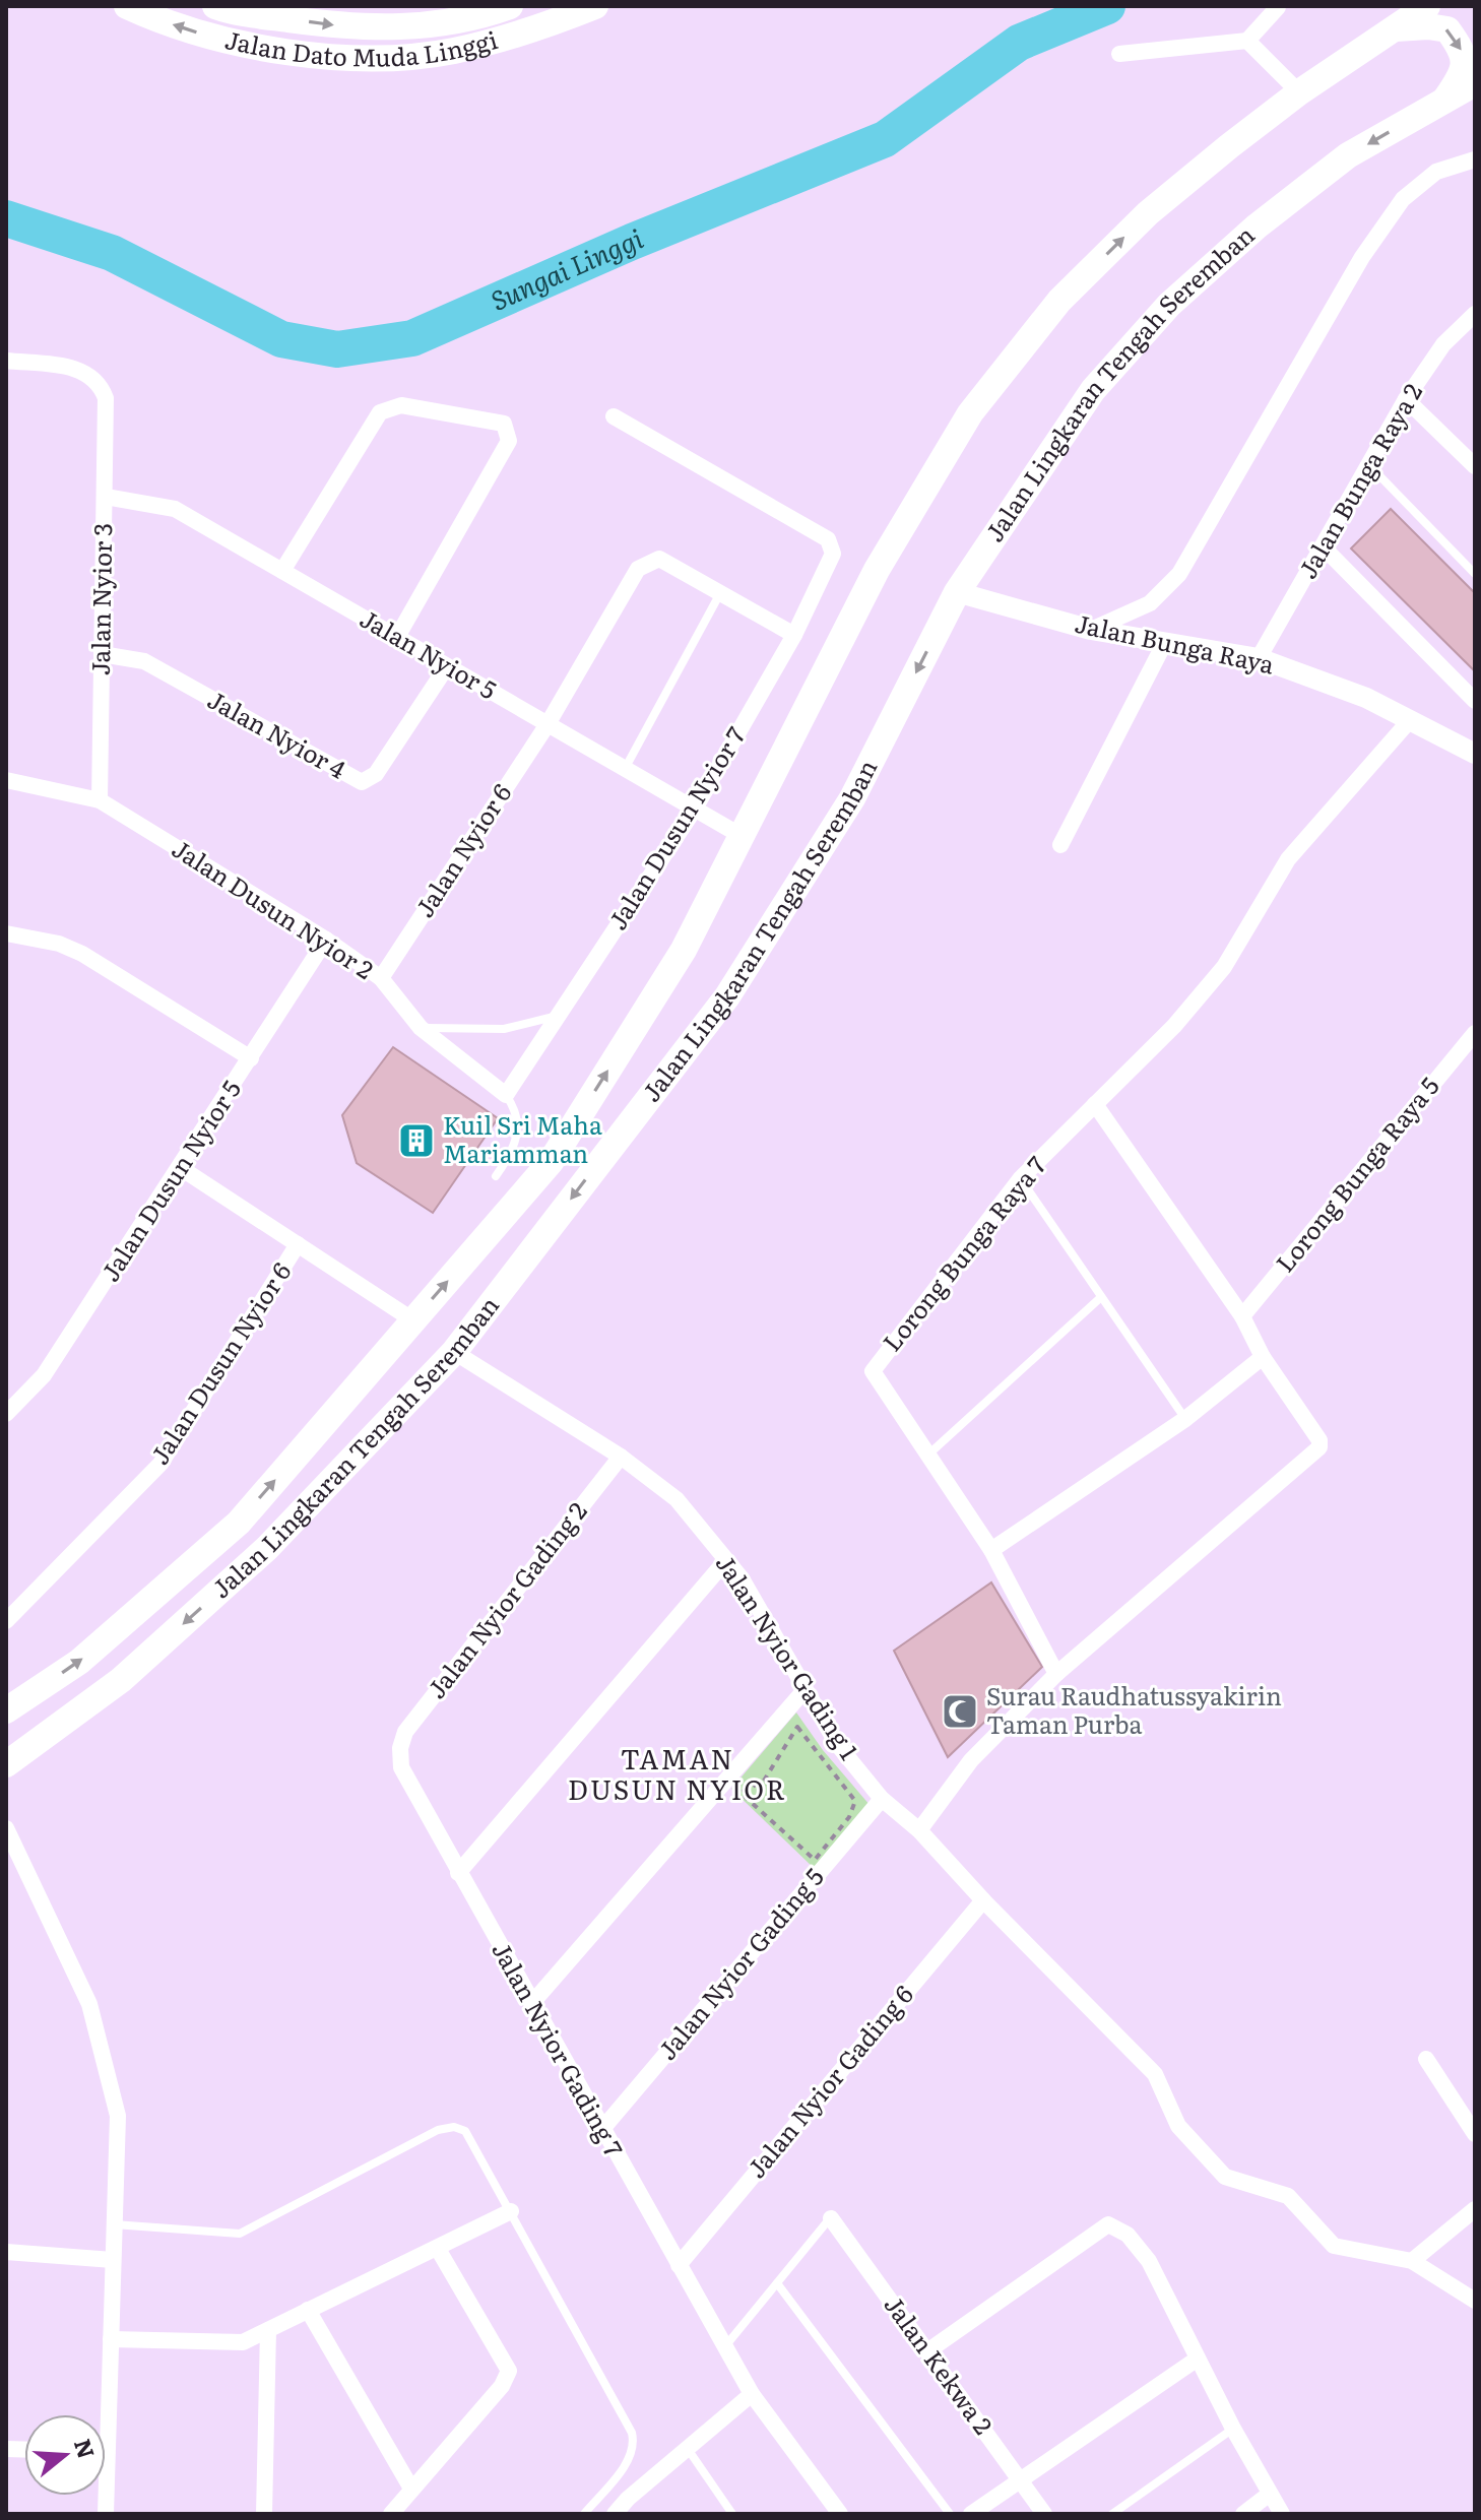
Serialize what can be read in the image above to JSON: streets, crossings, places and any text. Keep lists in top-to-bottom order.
{
  "streets": {
    "main road": ["Jalan Dato Muda Linggi", "Jalan Lingkaran Tengah Seremban"],
    "street": [
      "Jalan Bunga Raya 2",
      "Jalan Nyior 3",
      "Jalan Bunga Raya",
      "Jalan Nyior 5",
      "Jalan Nyior 4",
      "Jalan Dusun Nyior 7",
      "Jalan Nyior 6",
      "Jalan Dusun Nyior 2",
      "Lorong Bunga Raya 5",
      "Jalan Dusun Nyior 5",
      "Lorong Bunga Raya 7",
      "Jalan Dusun Nyior 6",
      "Jalan Nyior Gading 2",
      "Jalan Nyior Gading 1",
      "Jalan Nyior Gading 5",
      "Jalan Nyior Gading 7",
      "Jalan Nyior Gading 6",
      "Jalan Kekwa 2"
    ]
  },
  "crossings": [
    ["Jalan Lingkaran Tengah Seremban", "Jalan Bunga Raya"],
    ["Jalan Lingkaran Tengah Seremban", "Jalan Nyior 5"],
    ["Jalan Lingkaran Tengah Seremban", "Jalan Nyior Gading 1"],
    ["Jalan Bunga Raya 2", "Jalan Bunga Raya"],
    ["Jalan Nyior 3", "Jalan Nyior 5"],
    ["Jalan Nyior 3", "Jalan Nyior 4"],
    ["Jalan Nyior 3", "Jalan Dusun Nyior 2"],
    ["Jalan Bunga Raya", "Lorong Bunga Raya 7"],
    ["Jalan Nyior 5", "Jalan Nyior 4"],
    ["Jalan Nyior 5", "Jalan Dusun Nyior 7"],
    ["Jalan Nyior 5", "Jalan Nyior 6"],
    ["Jalan Dusun Nyior 7", "Jalan Dusun Nyior 2"],
    ["Jalan Nyior 6", "Jalan Dusun Nyior 2"],
    ["Jalan Dusun Nyior 2", "Jalan Dusun Nyior 5"],
    ["Jalan Nyior Gading 2", "Jalan Nyior Gading 1"],
    ["Jalan Nyior Gading 2", "Jalan Nyior Gading 7"],
    ["Jalan Nyior Gading 1", "Jalan Nyior Gading 5"],
    ["Jalan Nyior Gading 1", "Jalan Nyior Gading 6"],
    ["Jalan Nyior Gading 5", "Jalan Nyior Gading 7"],
    ["Jalan Nyior Gading 7", "Jalan Nyior Gading 6"]
  ],
  "districts": ["TAMAN DUSUN NYIOR"],
  "water": ["Sungai Linggi"],
  "places": {
    "building": ["Kuil Sri Maha Mariamman"],
    "mosque": ["Surau Raudhatussyakirin Taman Purba"]
  },
  "north": "right"
}
